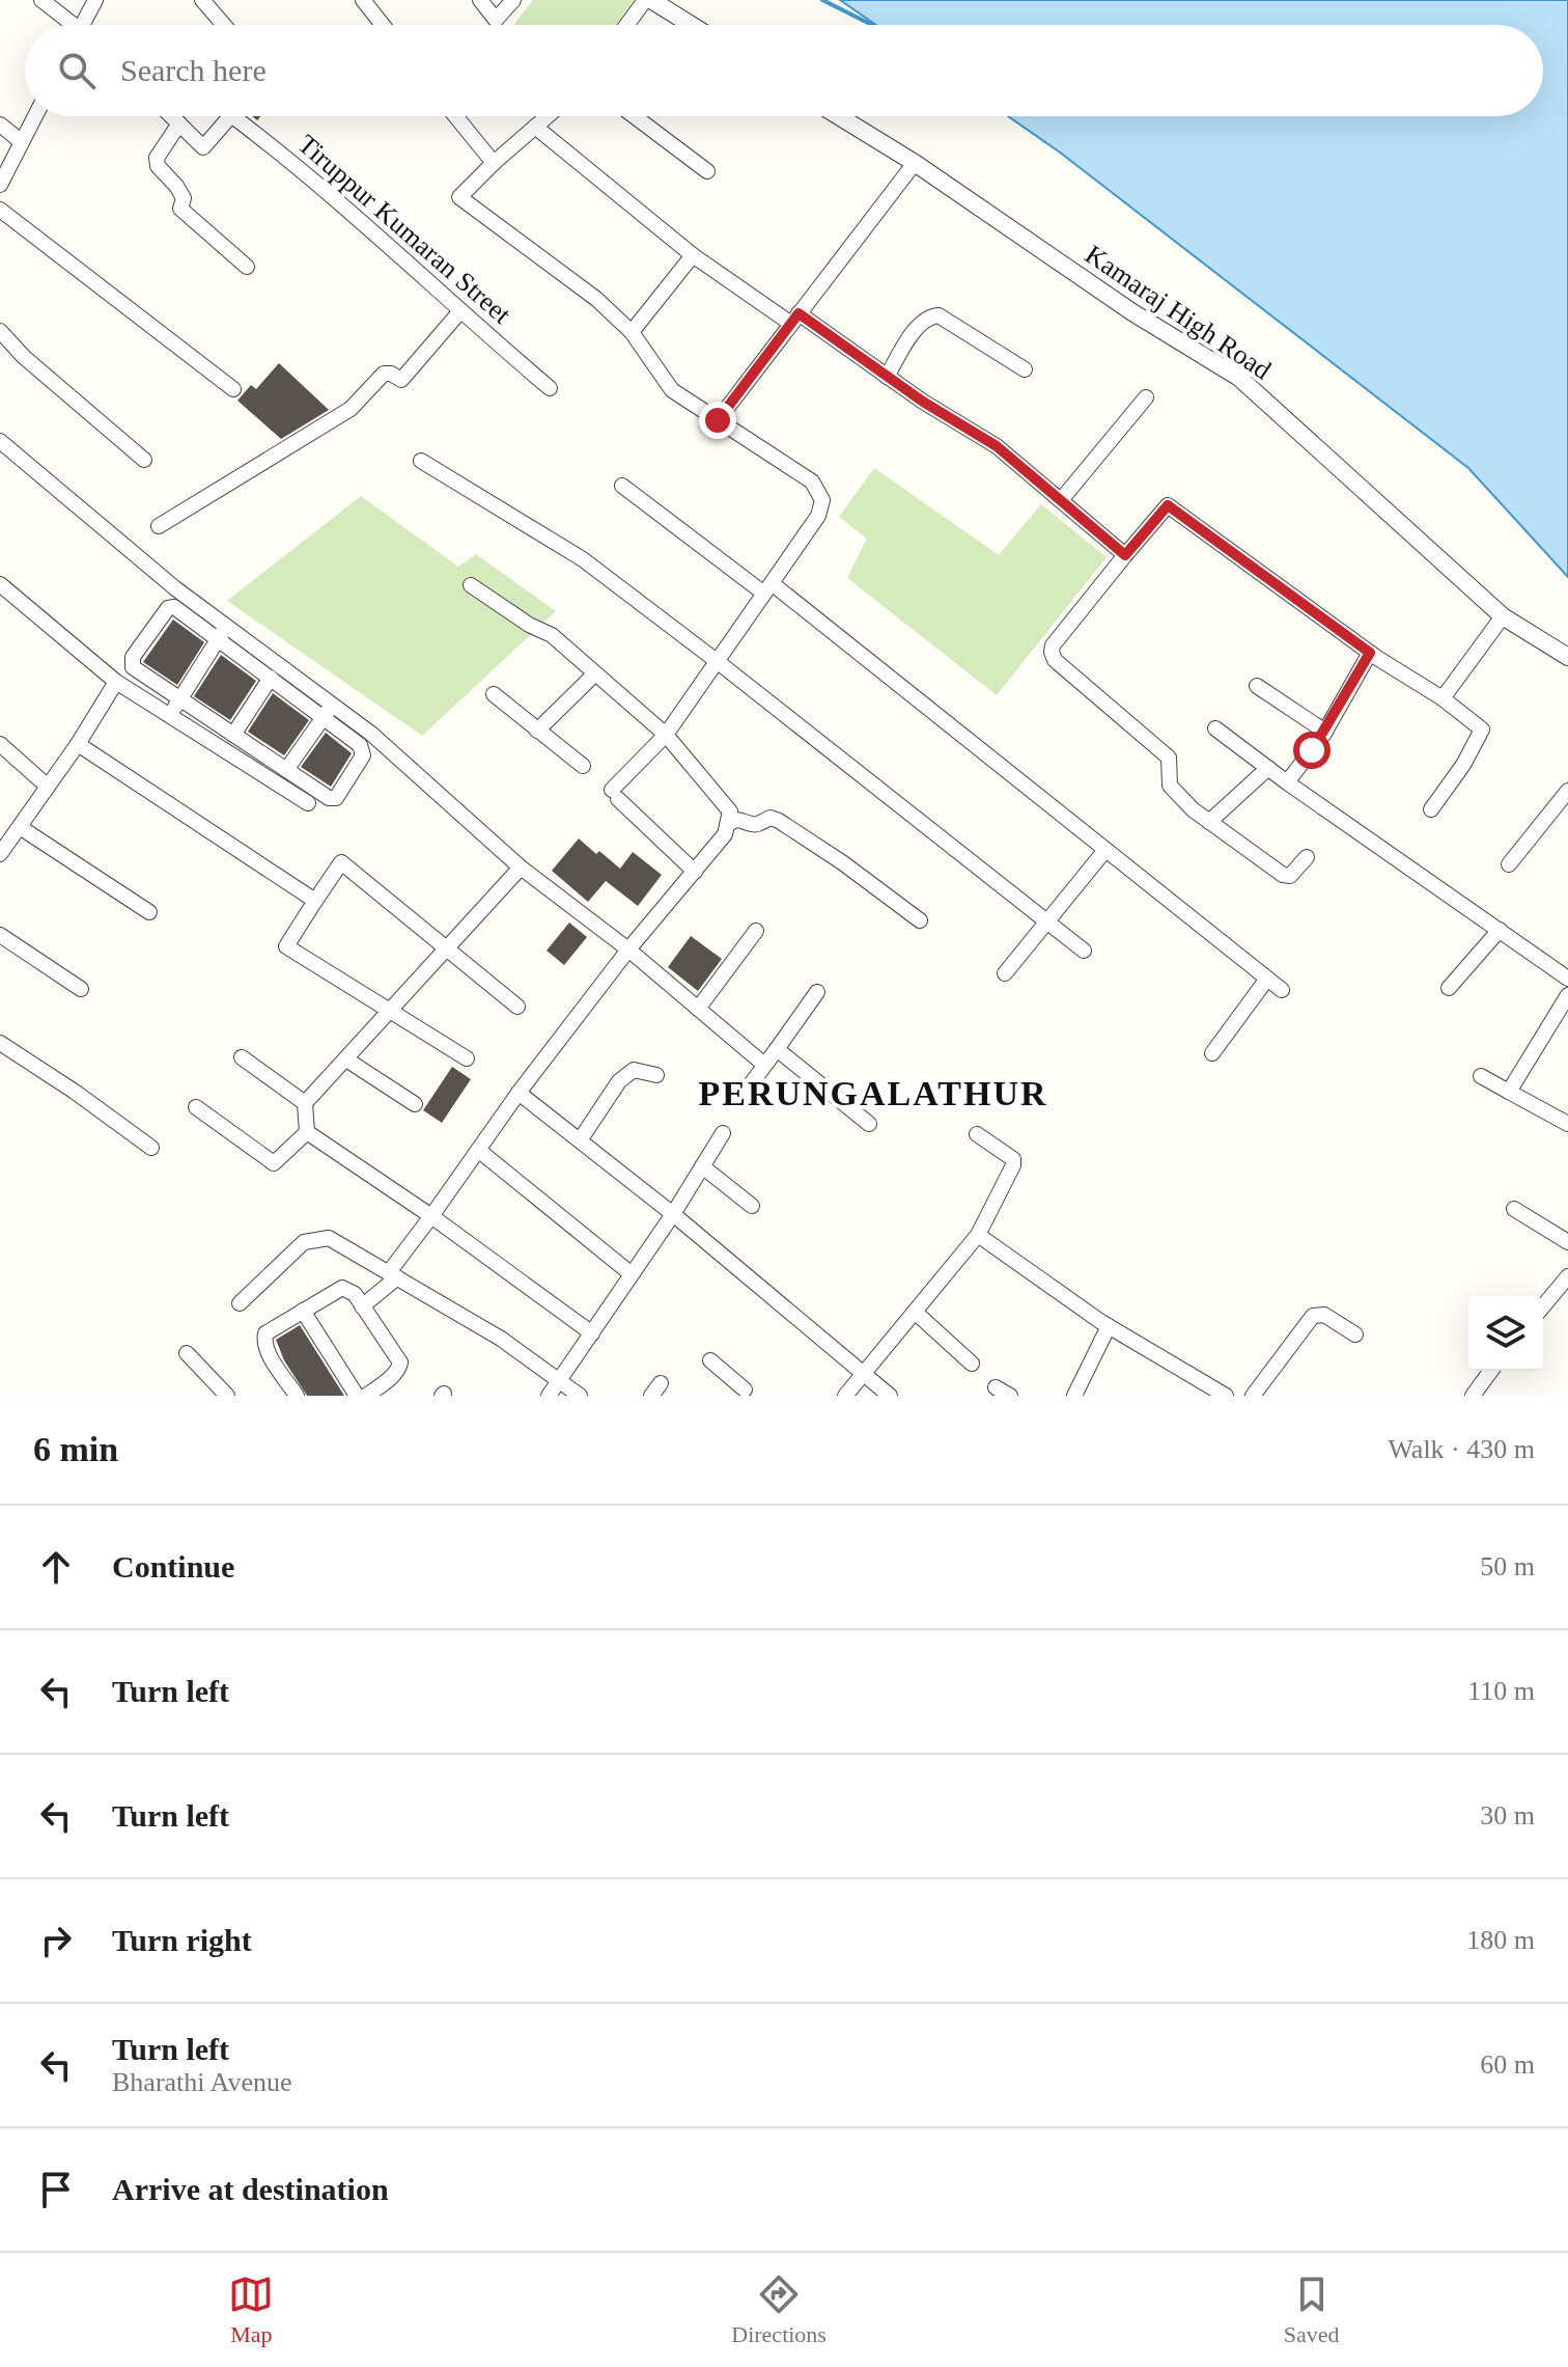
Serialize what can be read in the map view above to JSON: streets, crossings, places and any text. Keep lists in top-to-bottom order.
{
  "streets": {
    "street": ["Tiruppur Kumaran Street", "Kamaraj High Road"]
  },
  "districts": ["PERUNGALATHUR"],
  "page": {
    "search": "Search here",
    "heading": ["6 min", "Walk · 430 m"],
    "list": [
      ["Continue", "50 m"],
      ["Turn left", "110 m"],
      ["Turn left", "30 m"],
      ["Turn right", "180 m"],
      ["Turn left", "Bharathi Avenue", "60 m"],
      "Arrive at destination"
    ],
    "nav": ["Map", "Directions", "Saved"]
  }
}
